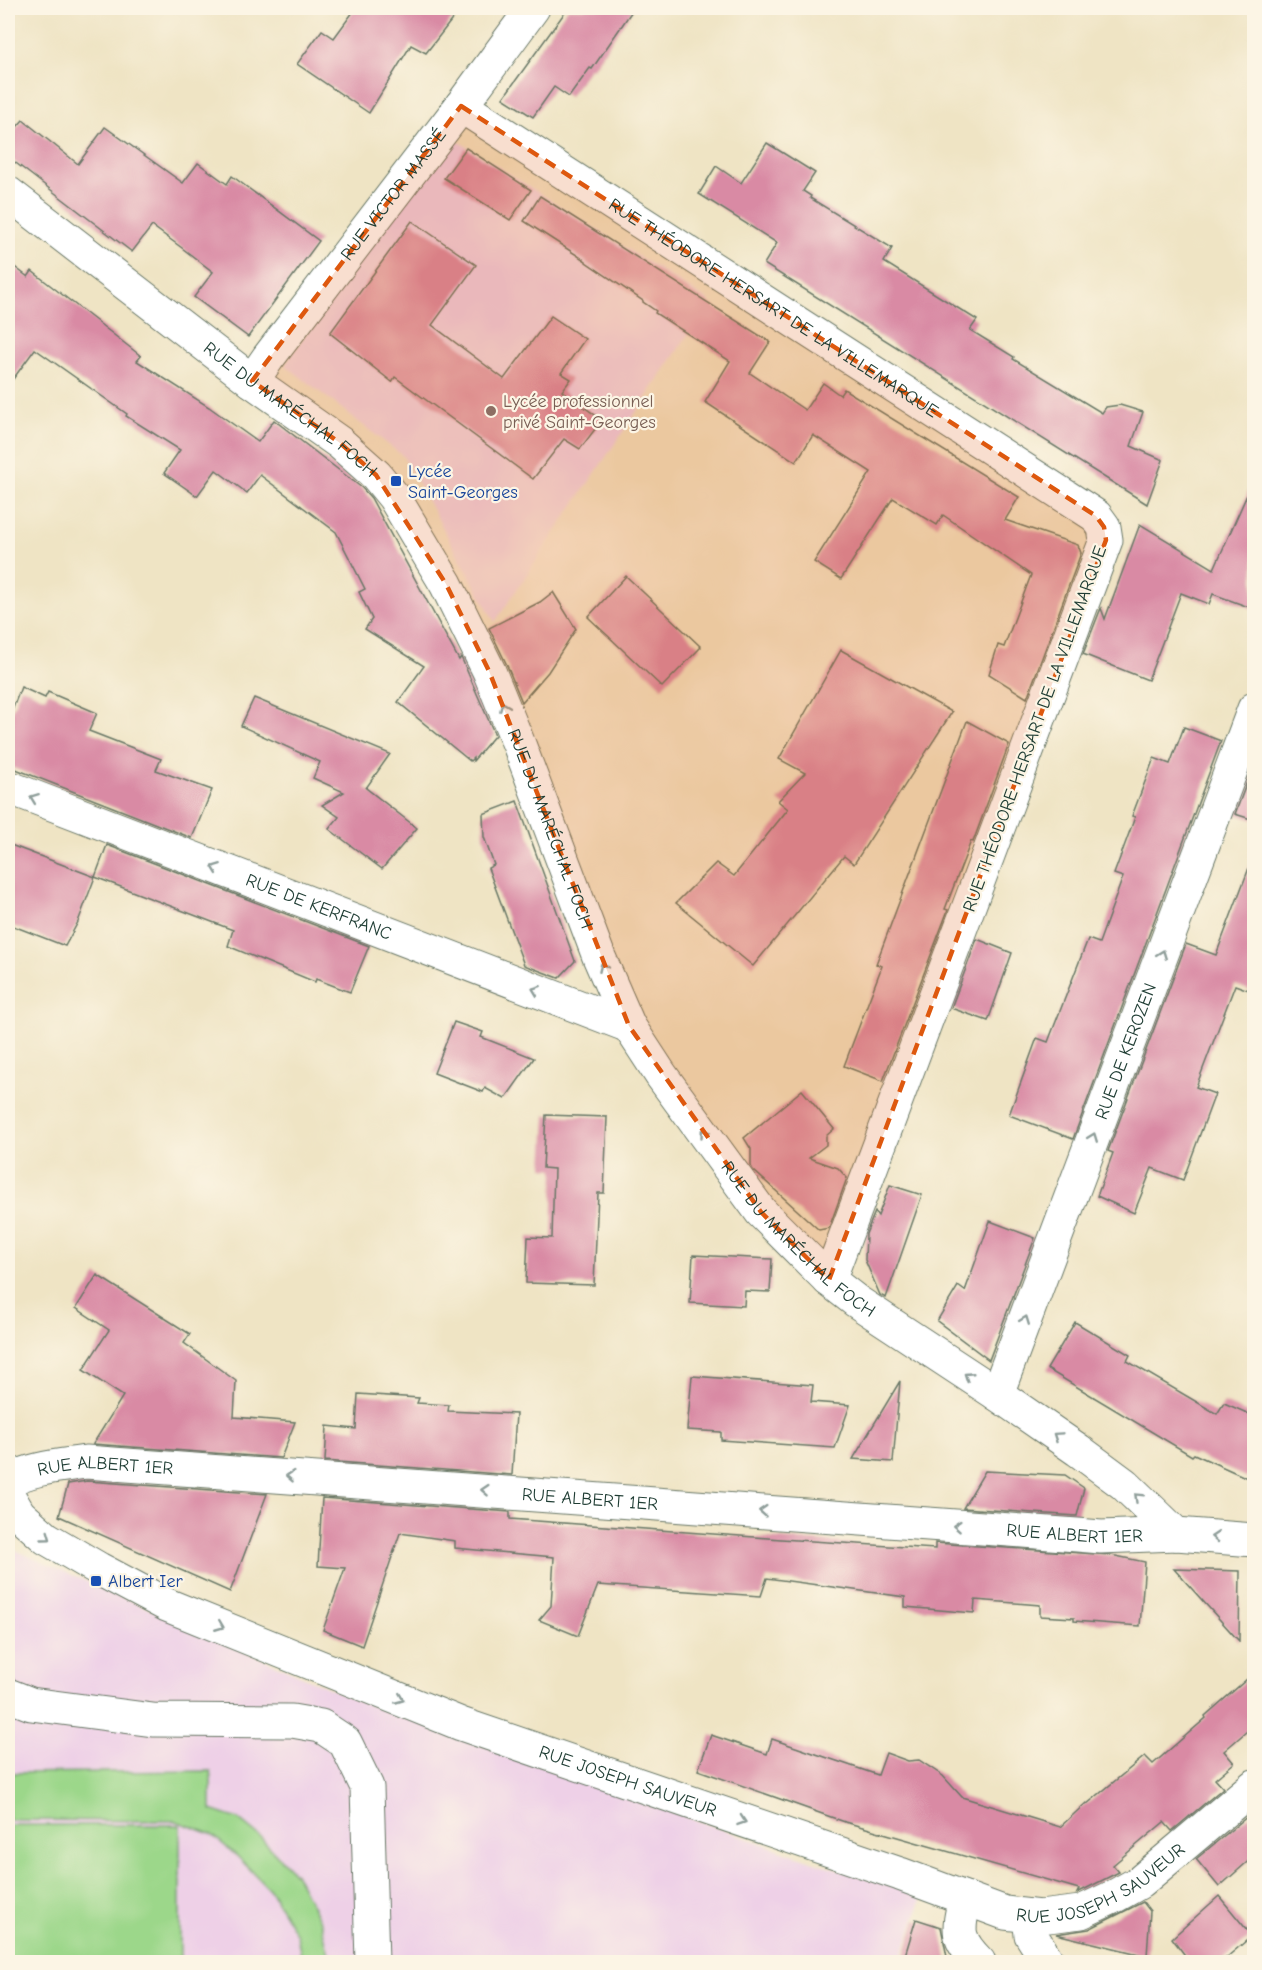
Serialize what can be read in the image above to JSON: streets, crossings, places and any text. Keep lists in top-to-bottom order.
{
  "streets": {
    "street": [
      "RUE VICTOR MASSÉ",
      "RUE THÉODORE HERSART DE LA VILLEMARQUE",
      "RUE DU MARÉCHAL FOCH",
      "RUE DE KERFRANC",
      "RUE DE KEROZEN",
      "RUE ALBERT 1ER",
      "RUE JOSEPH SAUVEUR"
    ]
  },
  "crossings": [
    ["RUE VICTOR MASSÉ", "RUE THÉODORE HERSART DE LA VILLEMARQUE"],
    ["RUE VICTOR MASSÉ", "RUE DU MARÉCHAL FOCH"],
    ["RUE THÉODORE HERSART DE LA VILLEMARQUE", "RUE DU MARÉCHAL FOCH"],
    ["RUE DU MARÉCHAL FOCH", "RUE DE KERFRANC"],
    ["RUE DU MARÉCHAL FOCH", "RUE DE KEROZEN"],
    ["RUE DU MARÉCHAL FOCH", "RUE ALBERT 1ER"]
  ],
  "one_way": [
    "RUE DU MARÉCHAL FOCH",
    "RUE DE KERFRANC",
    "RUE DE KEROZEN",
    "RUE ALBERT 1ER",
    "RUE JOSEPH SAUVEUR"
  ],
  "places": {
    "other": ["Lycée professionnel privé Saint-Georges"],
    "transit": ["Lycée Saint-Georges", "Albert Ier"]
  }
}
